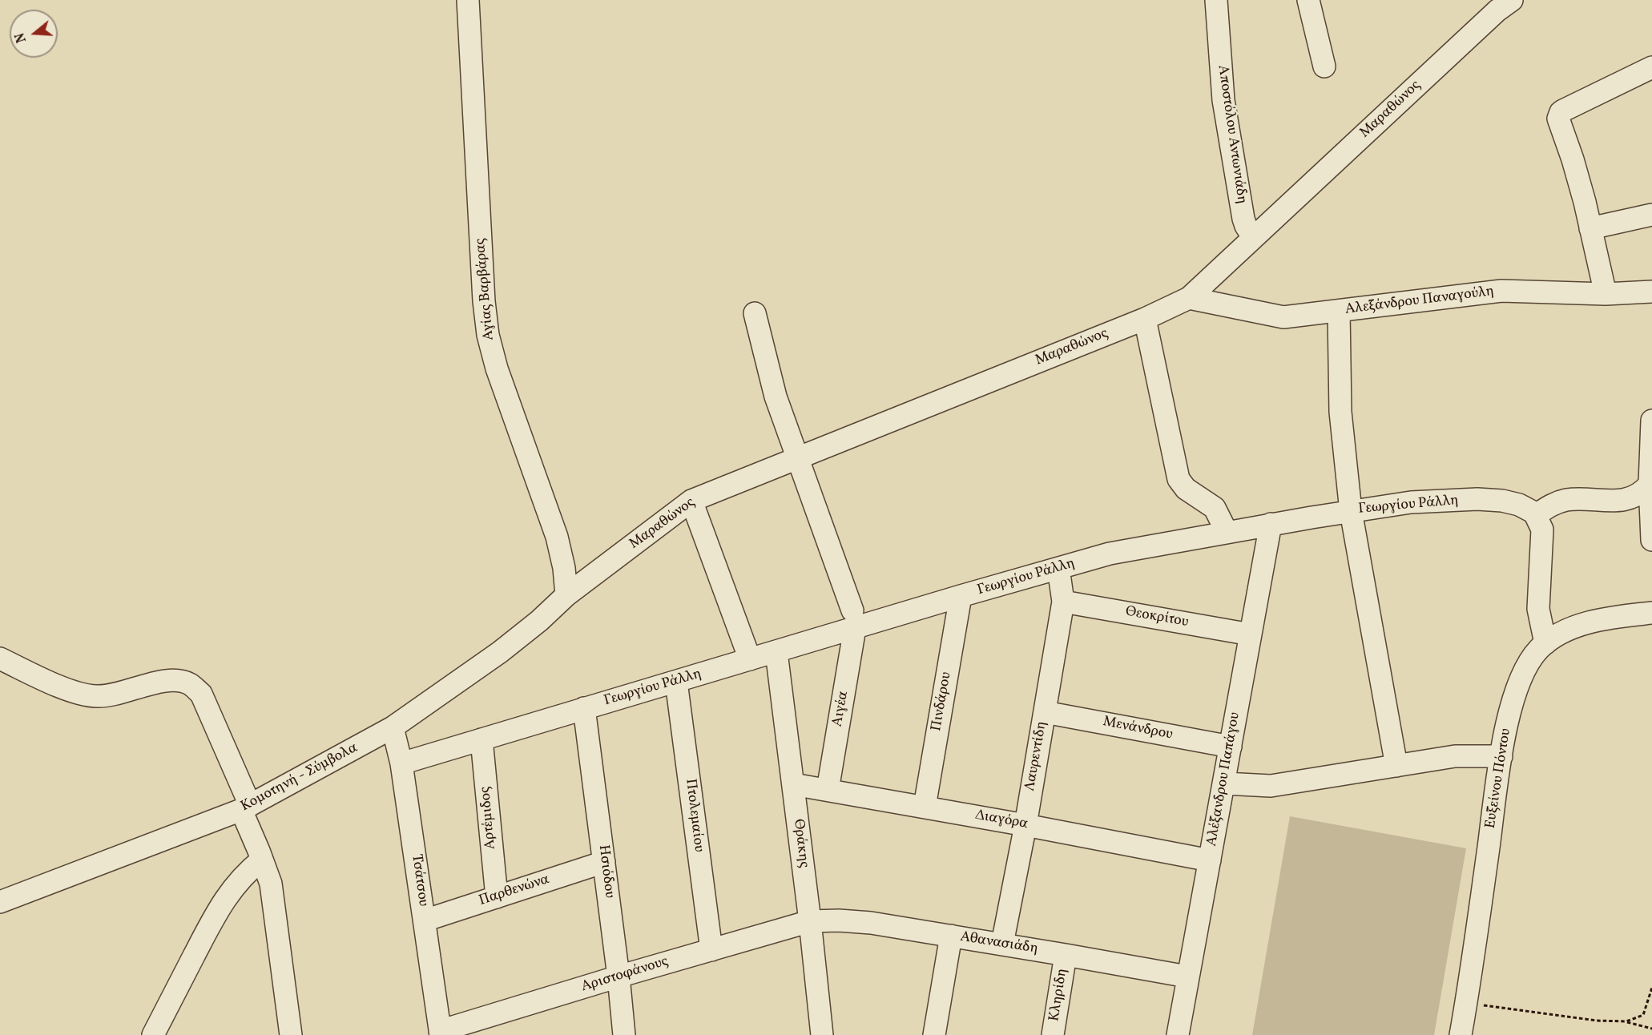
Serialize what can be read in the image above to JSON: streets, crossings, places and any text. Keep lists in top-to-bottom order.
{
  "streets": {
    "street": [
      "Μαραθώνος",
      "Αποστόλου Αντωνιάδη",
      "Αγίας Βαρβάρας",
      "Αλεξάνδρου Παναγούλη",
      "Γεωργίου Ράλλη",
      "Θεοκρίτου",
      "Πινδάρου",
      "Αιγέα",
      "Μενάνδρου",
      "Λαυρεντίδη",
      "Κομοτηνή - Σύμβολα",
      "Ευξείνου Πόντου",
      "Αλέξανδρου Παπάγου",
      "Πτολεμαίου",
      "Αρτέμιδος",
      "Διαγόρα",
      "Θράκης",
      "Ησιόδου",
      "Τσάτσου",
      "Παρθενώνα",
      "Αθανασιάδη",
      "Αριστοφάνους",
      "Κληρίδη"
    ]
  },
  "crossings": [
    ["Μαραθώνος", "Αποστόλου Αντωνιάδη"],
    ["Μαραθώνος", "Αγίας Βαρβάρας"],
    ["Μαραθώνος", "Αλεξάνδρου Παναγούλη"],
    ["Μαραθώνος", "Κομοτηνή - Σύμβολα"],
    ["Αγίας Βαρβάρας", "Κομοτηνή - Σύμβολα"],
    ["Γεωργίου Ράλλη", "Πινδάρου"],
    ["Γεωργίου Ράλλη", "Αιγέα"],
    ["Γεωργίου Ράλλη", "Λαυρεντίδη"],
    ["Γεωργίου Ράλλη", "Αλέξανδρου Παπάγου"],
    ["Γεωργίου Ράλλη", "Πτολεμαίου"],
    ["Γεωργίου Ράλλη", "Αρτέμιδος"],
    ["Γεωργίου Ράλλη", "Θράκης"],
    ["Γεωργίου Ράλλη", "Ησιόδου"],
    ["Γεωργίου Ράλλη", "Τσάτσου"],
    ["Θεοκρίτου", "Λαυρεντίδη"],
    ["Θεοκρίτου", "Αλέξανδρου Παπάγου"],
    ["Πινδάρου", "Διαγόρα"],
    ["Αιγέα", "Διαγόρα"],
    ["Μενάνδρου", "Λαυρεντίδη"],
    ["Μενάνδρου", "Αλέξανδρου Παπάγου"],
    ["Λαυρεντίδη", "Διαγόρα"],
    ["Λαυρεντίδη", "Αθανασιάδη"],
    ["Κομοτηνή - Σύμβολα", "Τσάτσου"],
    ["Αλέξανδρου Παπάγου", "Διαγόρα"],
    ["Αλέξανδρου Παπάγου", "Αθανασιάδη"],
    ["Πτολεμαίου", "Αριστοφάνους"],
    ["Αρτέμιδος", "Παρθενώνα"],
    ["Διαγόρα", "Θράκης"],
    ["Θράκης", "Αθανασιάδη"],
    ["Θράκης", "Αριστοφάνους"],
    ["Ησιόδου", "Παρθενώνα"],
    ["Ησιόδου", "Αριστοφάνους"],
    ["Τσάτσου", "Παρθενώνα"],
    ["Τσάτσου", "Αριστοφάνους"],
    ["Αθανασιάδη", "Αριστοφάνους"],
    ["Αθανασιάδη", "Κληρίδη"]
  ],
  "north": "left"
}
